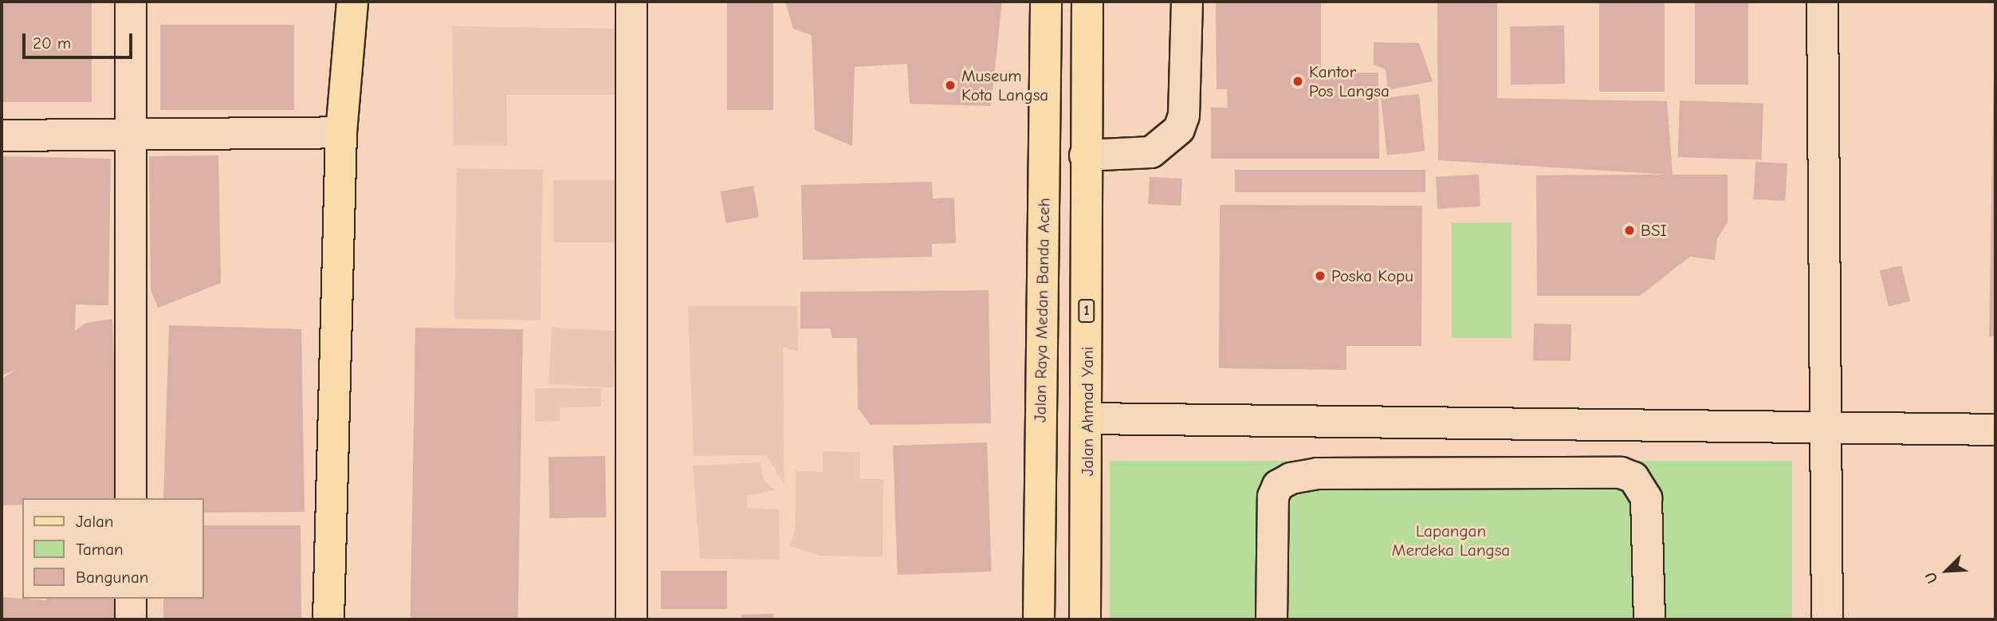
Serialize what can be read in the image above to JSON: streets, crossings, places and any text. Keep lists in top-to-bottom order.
{
  "streets": {
    "main road": ["Jalan Raya Medan Banda Aceh", "1", "Jalan Ahmad Yani"]
  },
  "parks": ["Lapangan Merdeka Langsa"],
  "places": [
    "Kantor Pos Langsa",
    "Museum Kota Langsa",
    "BSI",
    "Poska Kopu"
  ],
  "legend": ["Jalan", "Taman", "Bangunan"],
  "scale_bar": "20 m",
  "north": "bottom left"
}
